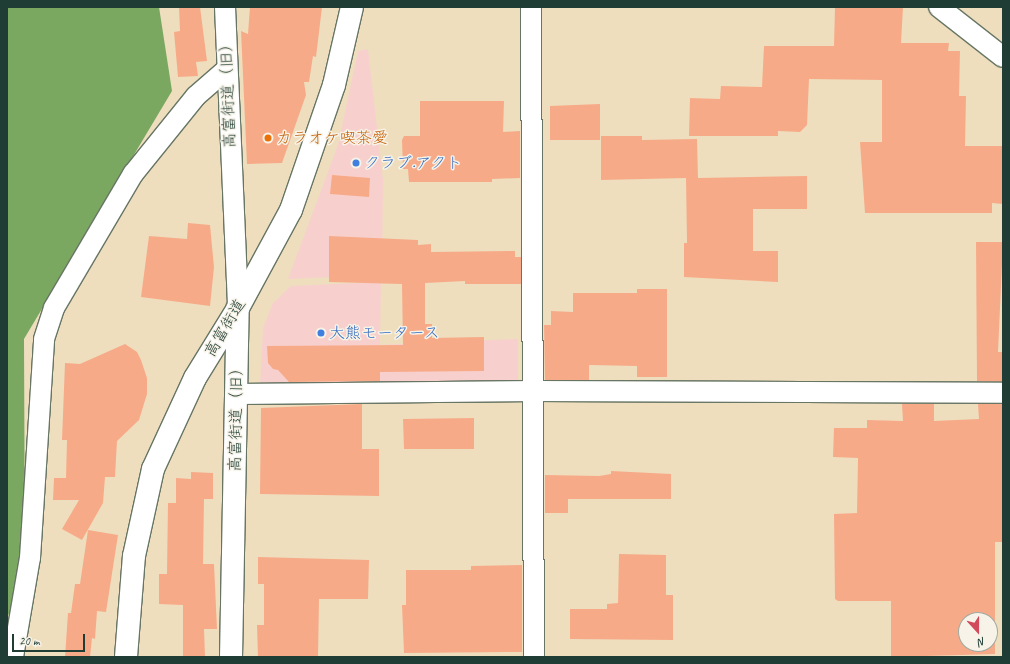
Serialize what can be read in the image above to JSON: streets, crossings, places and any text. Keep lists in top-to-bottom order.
{
  "streets": {
    "street": ["高富街道（旧）", "高富街道"]
  },
  "crossings": [
    ["高富街道（旧）", "高富街道"]
  ],
  "places": ["カラオケ喫茶愛", "クラブ.アクト", "大熊モータース"],
  "scale_bar": "20 m",
  "north": "bottom"
}
